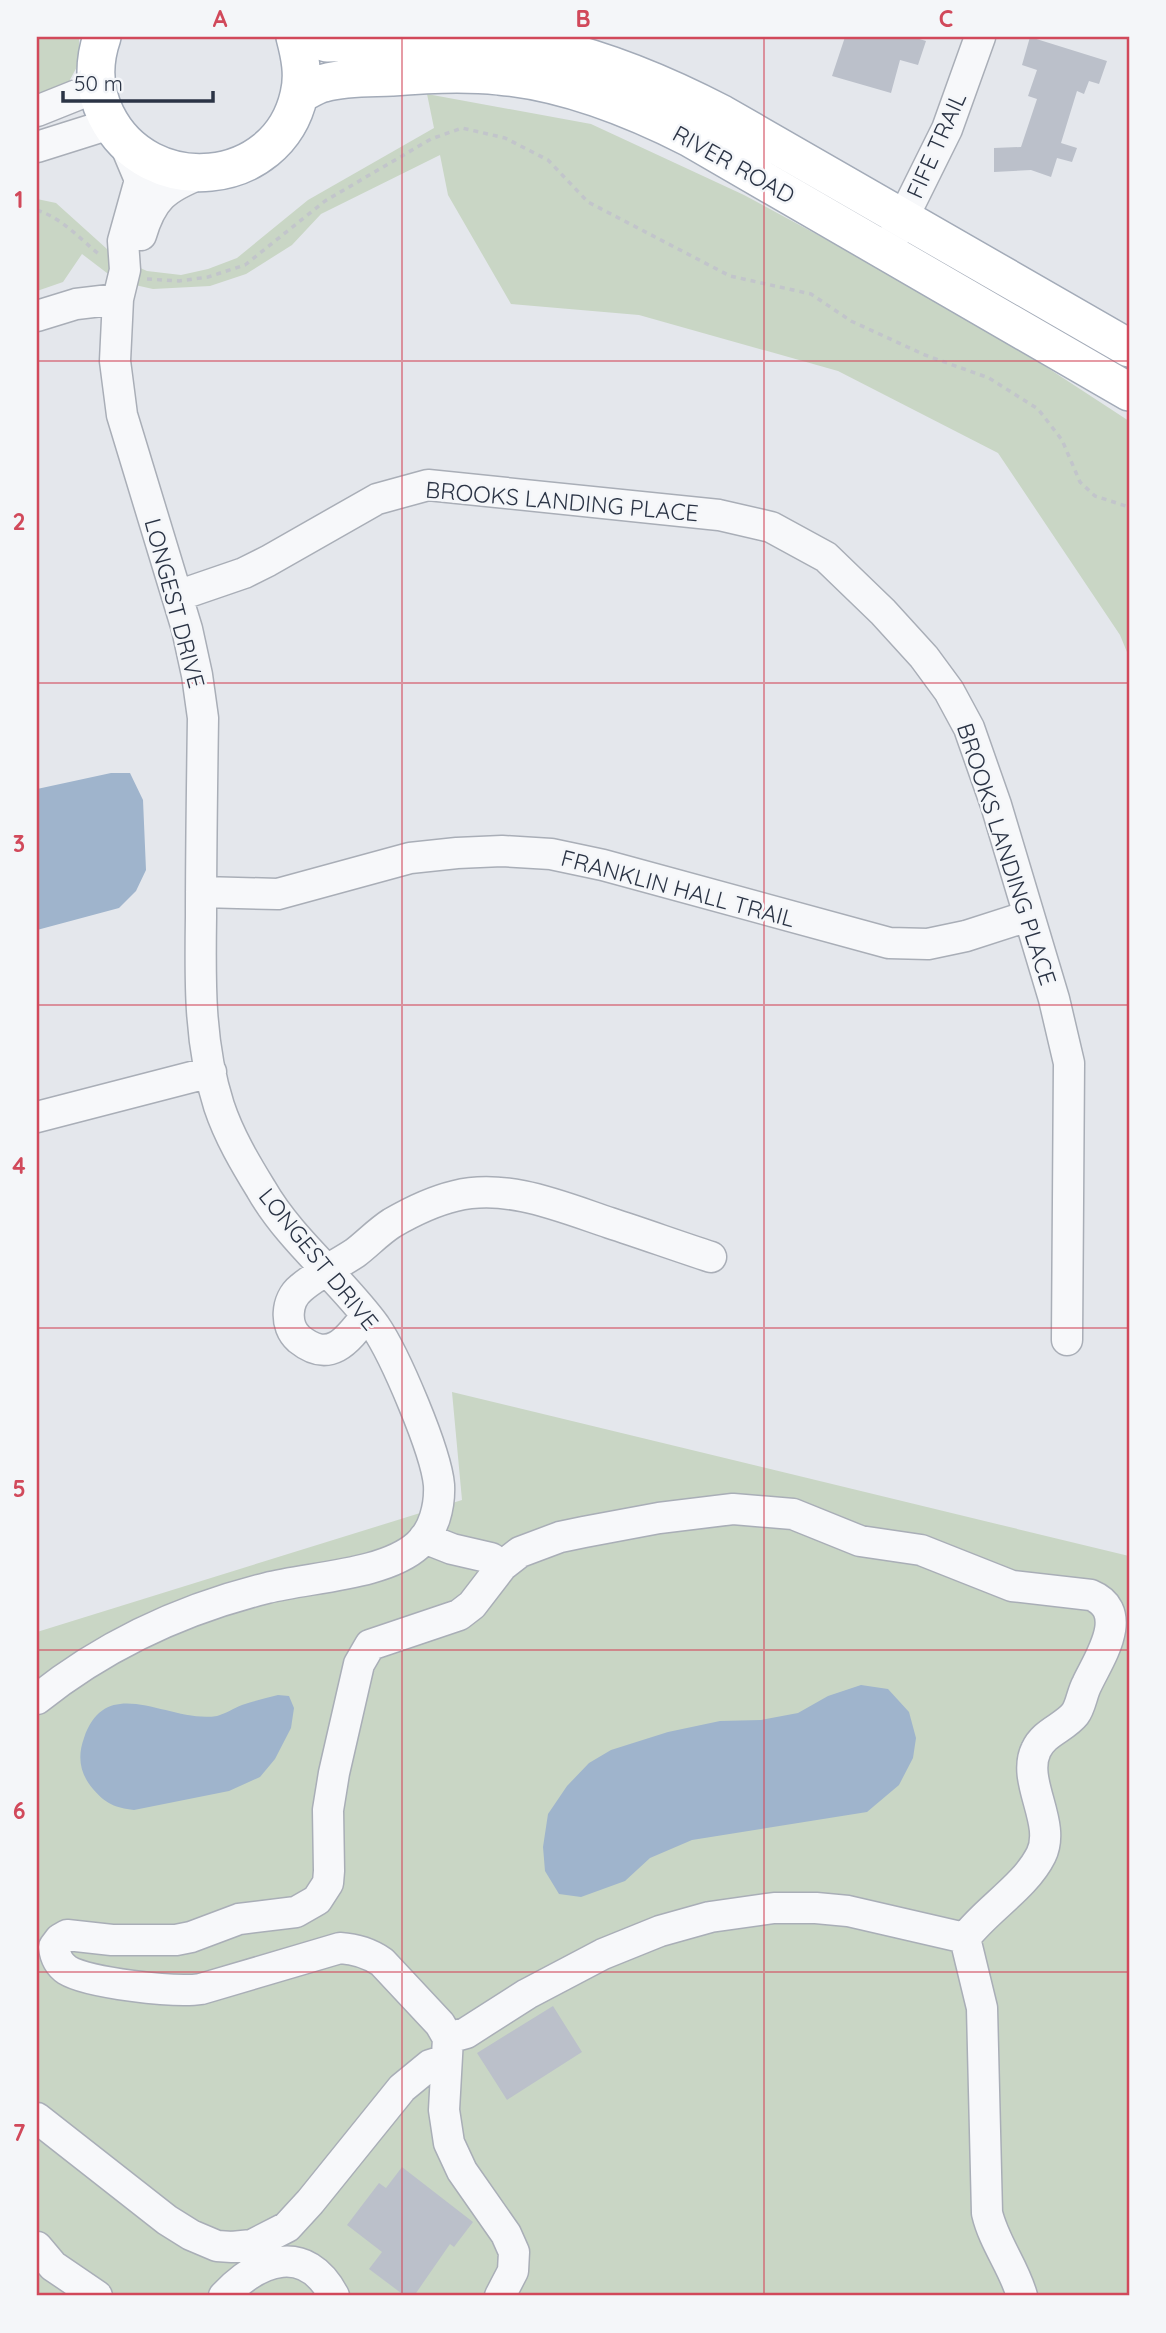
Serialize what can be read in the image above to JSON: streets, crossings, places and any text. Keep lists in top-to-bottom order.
{
  "streets": {
    "main road": ["RIVER ROAD"],
    "street": [
      "FIFE TRAIL",
      "BROOKS LANDING PLACE",
      "LONGEST DRIVE",
      "FRANKLIN HALL TRAIL"
    ]
  },
  "crossings": [
    ["FIFE TRAIL", "RIVER ROAD"],
    ["BROOKS LANDING PLACE", "LONGEST DRIVE"],
    ["BROOKS LANDING PLACE", "FRANKLIN HALL TRAIL"],
    ["LONGEST DRIVE", "FRANKLIN HALL TRAIL"]
  ],
  "scale_bar": "50 m",
  "grid": {
    "columns": ["A", "B", "C"],
    "rows": [
      "1",
      "2",
      "3",
      "4",
      "5",
      "6",
      "7"
    ]
  }
}
